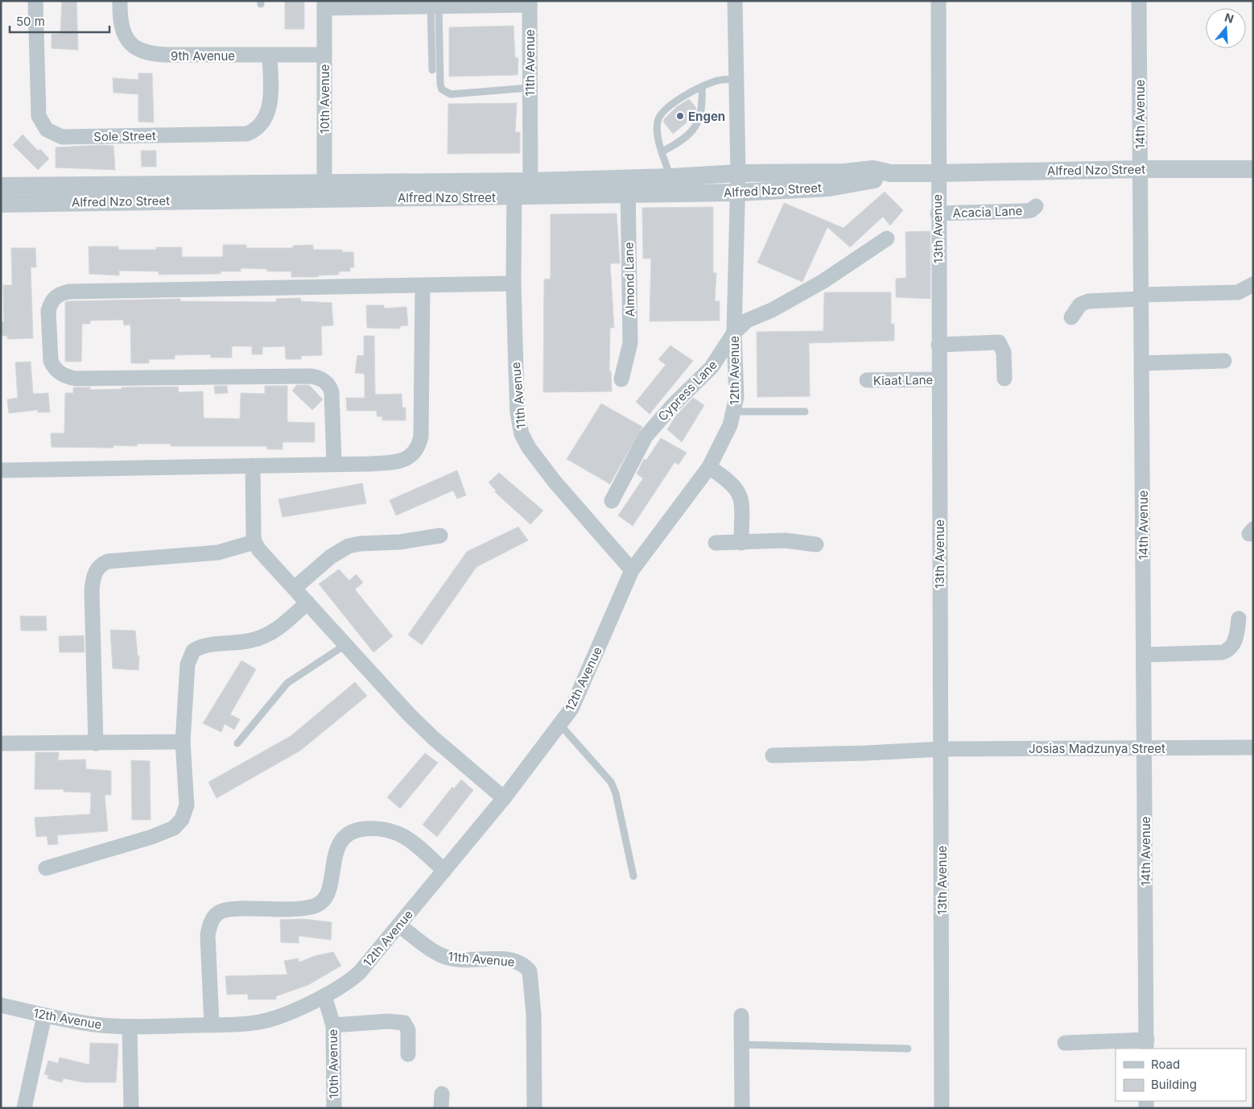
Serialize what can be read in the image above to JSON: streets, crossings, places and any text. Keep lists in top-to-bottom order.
{
  "streets": {
    "street": [
      "9th Avenue",
      "11th Avenue",
      "10th Avenue",
      "14th Avenue",
      "Sole Street",
      "Alfred Nzo Street",
      "Acacia Lane",
      "13th Avenue",
      "Almond Lane",
      "12th Avenue",
      "Kiaat Lane",
      "Cypress Lane",
      "Josias Madzunya Street"
    ]
  },
  "crossings": [
    ["9th Avenue", "10th Avenue"],
    ["9th Avenue", "Sole Street"],
    ["11th Avenue", "Alfred Nzo Street"],
    ["11th Avenue", "12th Avenue"],
    ["10th Avenue", "Alfred Nzo Street"],
    ["10th Avenue", "12th Avenue"],
    ["14th Avenue", "Alfred Nzo Street"],
    ["14th Avenue", "Josias Madzunya Street"],
    ["Alfred Nzo Street", "13th Avenue"],
    ["Alfred Nzo Street", "Almond Lane"],
    ["Alfred Nzo Street", "12th Avenue"],
    ["Acacia Lane", "13th Avenue"],
    ["13th Avenue", "Kiaat Lane"],
    ["13th Avenue", "Josias Madzunya Street"],
    ["12th Avenue", "Cypress Lane"]
  ],
  "places": ["Engen"],
  "legend": ["Road", "Building"],
  "scale_bar": "50 m",
  "north": "top"
}
